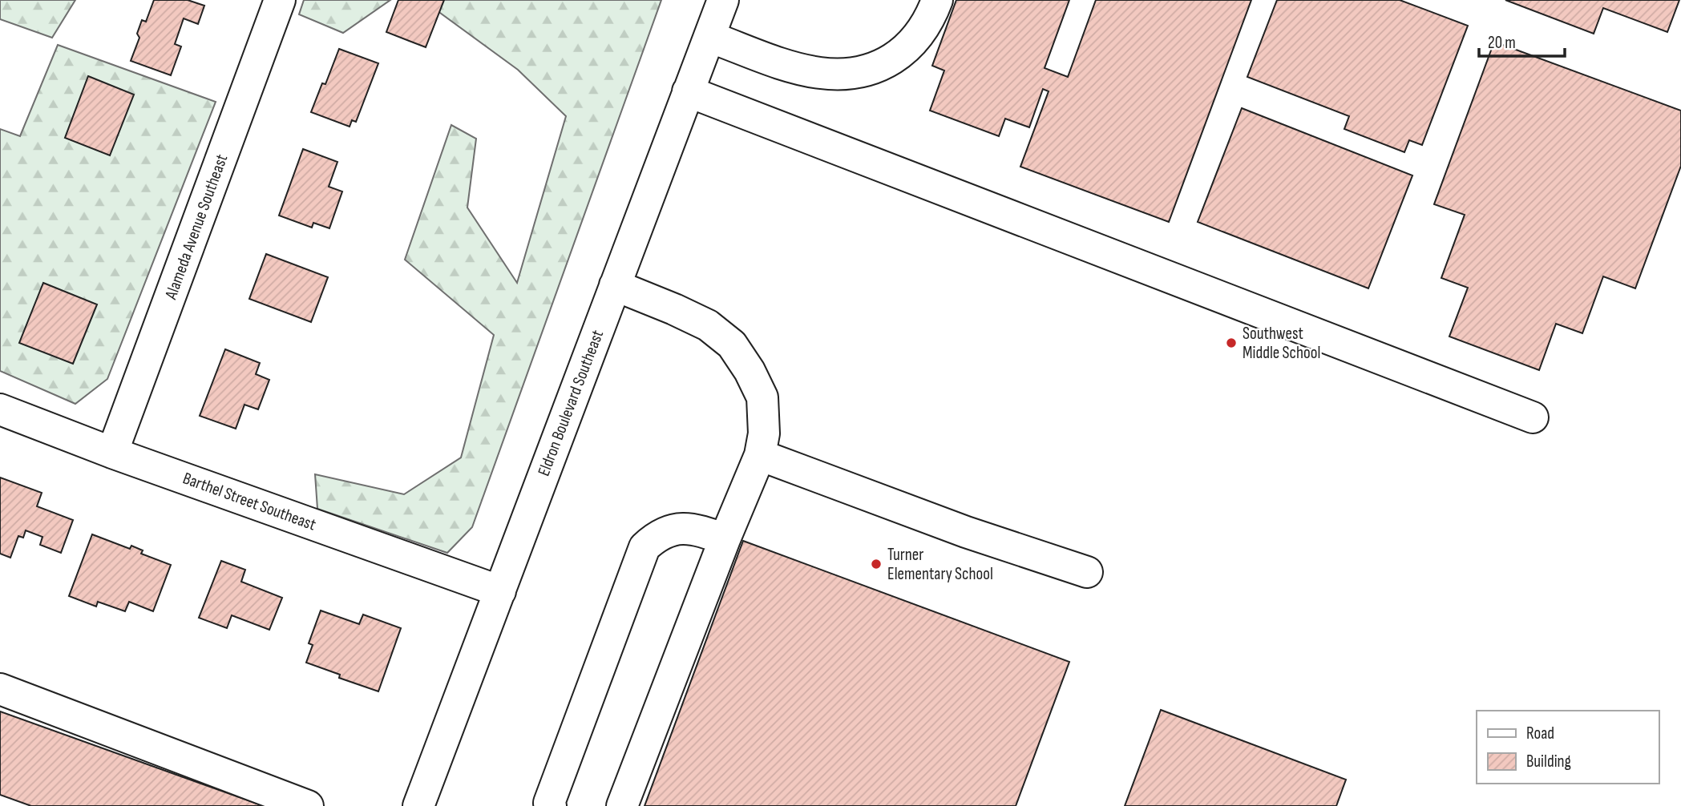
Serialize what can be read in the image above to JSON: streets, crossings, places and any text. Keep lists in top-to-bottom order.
{
  "streets": {
    "street": ["Alameda Avenue Southeast", "Eldron Boulevard Southeast", "Barthel Street Southeast"]
  },
  "crossings": [
    ["Alameda Avenue Southeast", "Barthel Street Southeast"],
    ["Eldron Boulevard Southeast", "Barthel Street Southeast"]
  ],
  "places": ["Southwest Middle School", "Turner Elementary School"],
  "legend": ["Road", "Building"],
  "scale_bar": "20 m"
}
